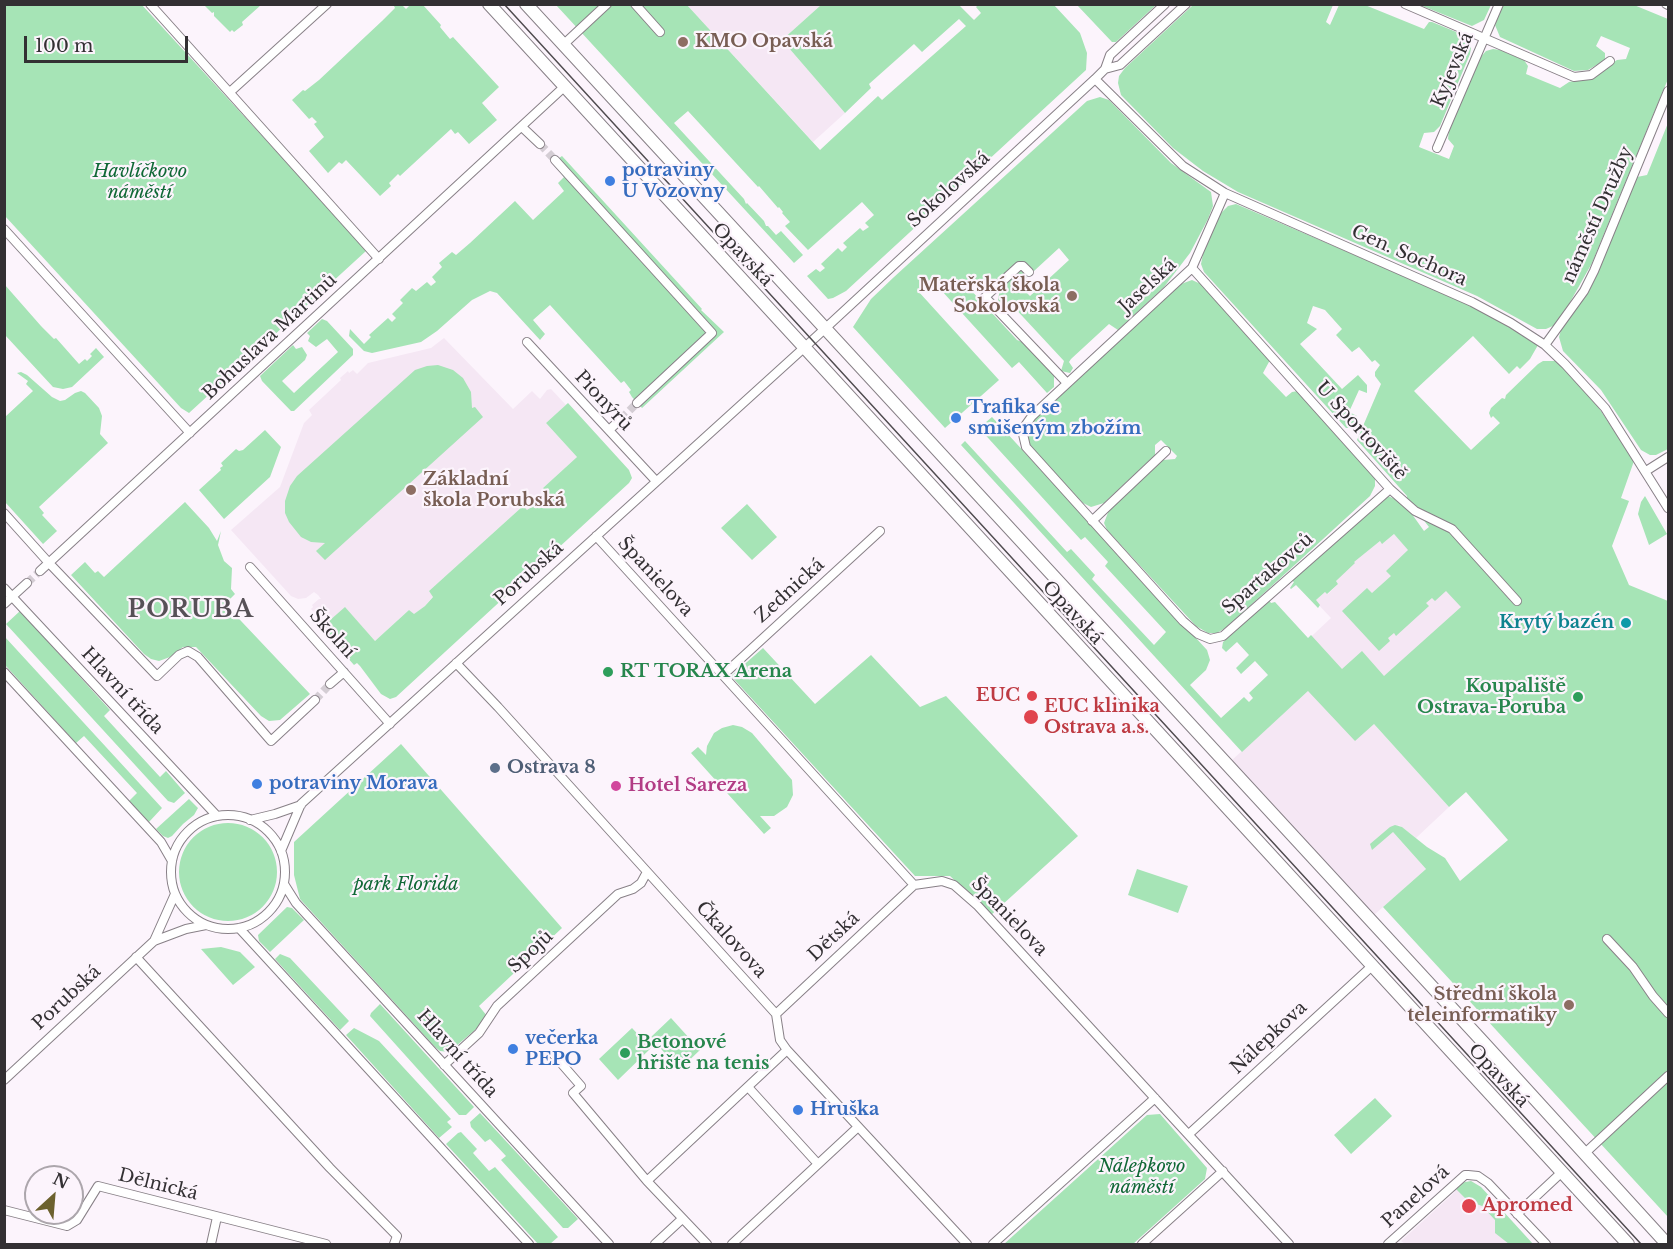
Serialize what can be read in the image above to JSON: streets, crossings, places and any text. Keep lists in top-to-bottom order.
{
  "streets": {
    "main road": ["Opavská"],
    "street": [
      "Kyjevská",
      "Sokolovská",
      "náměstí Družby",
      "Gen. Sochora",
      "Jaselská",
      "Bohuslava Martinů",
      "Pionýrů",
      "U Sportoviště",
      "Porubská",
      "Spartakovců",
      "Španielova",
      "Zednická",
      "Školní",
      "Hlavní třída",
      "Dětská",
      "Čkalovova",
      "Spojů",
      "Nálepkova",
      "Dělnická",
      "Panelová"
    ]
  },
  "crossings": [
    ["Sokolovská", "Opavská"],
    ["Sokolovská", "Gen. Sochora"],
    ["Sokolovská", "Porubská"],
    ["náměstí Družby", "Gen. Sochora"],
    ["Opavská", "Bohuslava Martinů"],
    ["Opavská", "Porubská"],
    ["Opavská", "Nálepkova"],
    ["Gen. Sochora", "Jaselská"],
    ["Jaselská", "U Sportoviště"],
    ["Jaselská", "Spartakovců"],
    ["Pionýrů", "Porubská"],
    ["U Sportoviště", "Spartakovců"],
    ["Porubská", "Španielova"],
    ["Porubská", "Školní"],
    ["Porubská", "Hlavní třída"],
    ["Porubská", "Čkalovova"],
    ["Španielova", "Zednická"],
    ["Španielova", "Dětská"],
    ["Španielova", "Nálepkova"],
    ["Hlavní třída", "Spojů"],
    ["Dětská", "Čkalovova"],
    ["Čkalovova", "Spojů"]
  ],
  "districts": ["PORUBA"],
  "parks": ["Havlíčkovo náměstí", "park Florida", "Nálepkovo náměstí"],
  "places": [
    "KMO Opavská",
    "potraviny U Vozovny",
    "Mateřská škola Sokolovská",
    "Trafika se smišeným zbožím",
    "Základní škola Porubská",
    "Krytý bazén",
    "RT TORAX Arena",
    "EUC",
    "Koupaliště Ostrava-Poruba",
    "EUC klinika Ostrava a.s.",
    "Ostrava 8",
    "potraviny Morava",
    "Hotel Sareza",
    "Střední škola teleinformatiky",
    "večerka PEPO",
    "Betonové hřiště na tenis",
    "Hruška",
    "Apromed"
  ],
  "scale_bar": "100 m",
  "north": "top right"
}
